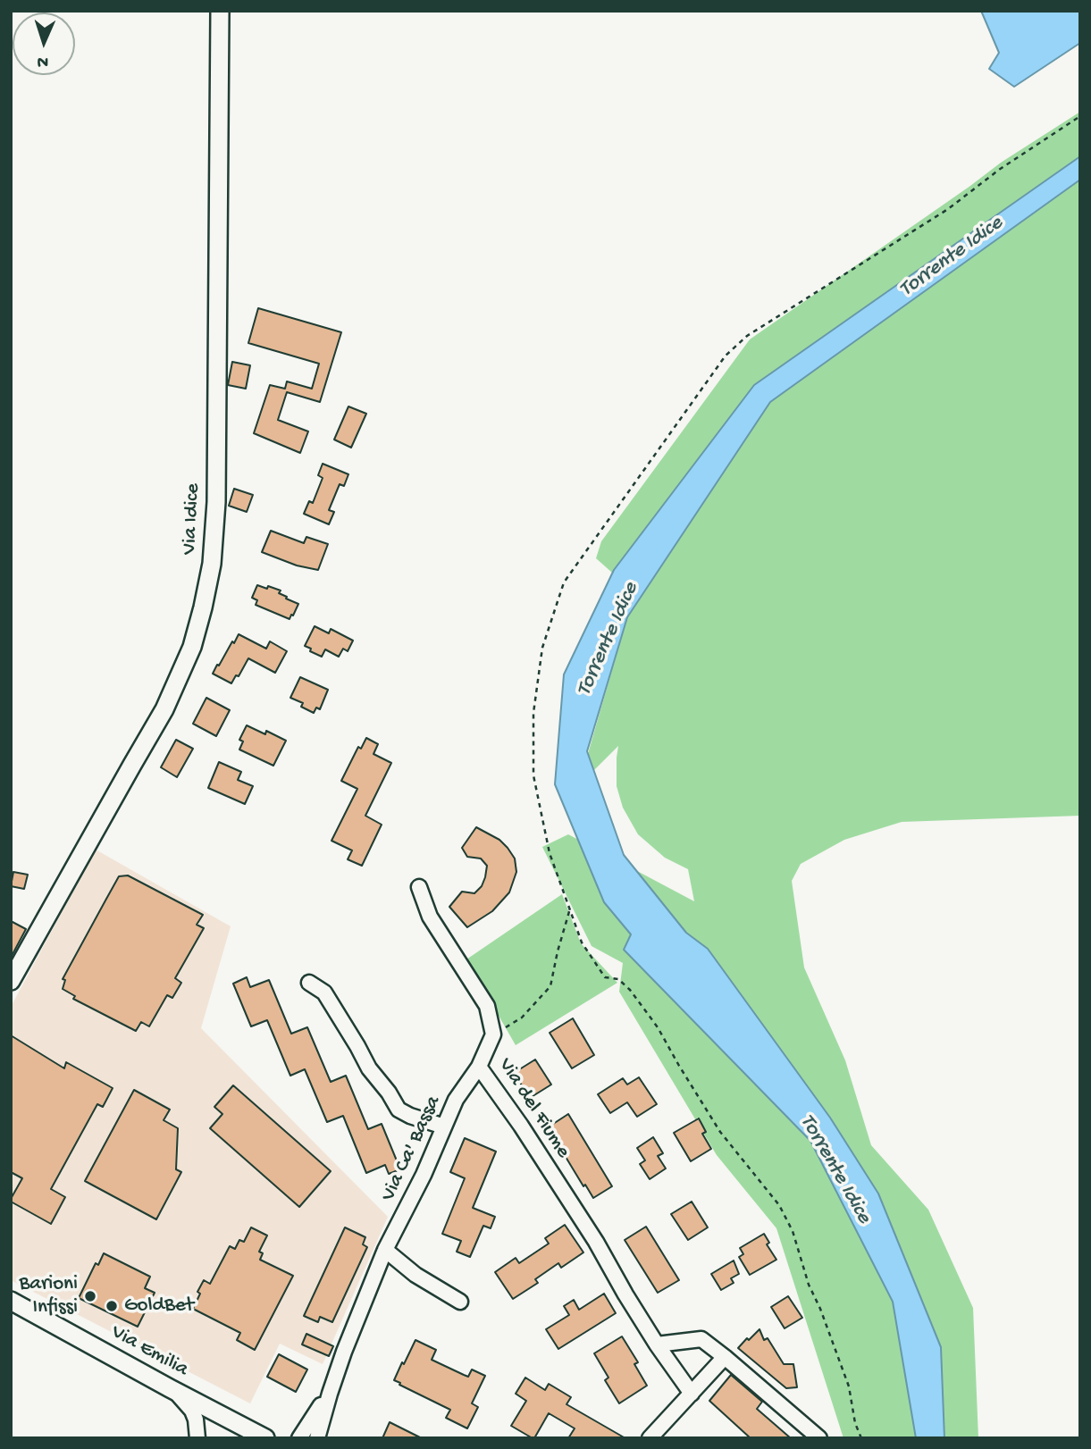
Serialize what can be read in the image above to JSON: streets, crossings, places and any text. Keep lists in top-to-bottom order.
{
  "streets": {
    "main road": ["Via Idice", "Via Emilia"],
    "street": ["Via del Fiume", "Via Ca' Bassa"]
  },
  "crossings": [
    ["Via del Fiume", "Via Ca' Bassa"]
  ],
  "water": ["Torrente Idice"],
  "places": ["Barioni Infissi", "GoldBet"],
  "north": "bottom"
}
